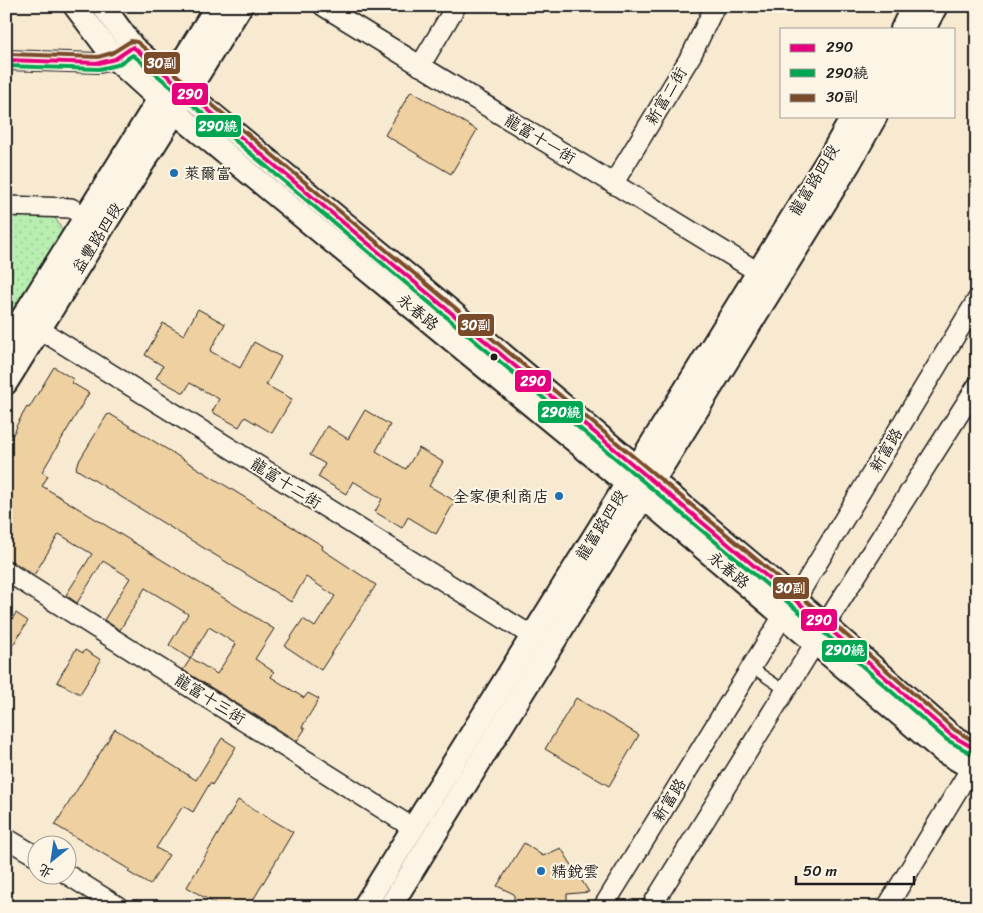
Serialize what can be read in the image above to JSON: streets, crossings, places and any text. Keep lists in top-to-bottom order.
{
  "streets": {
    "street": [
      "新富二街",
      "龍富十一街",
      "龍富路四段",
      "益豐路四段",
      "永春路",
      "新富路",
      "龍富十二街",
      "龍富十三街"
    ]
  },
  "crossings": [
    ["新富二街", "龍富十一街"],
    ["龍富十一街", "龍富路四段"],
    ["龍富路四段", "永春路"],
    ["龍富路四段", "龍富十二街"],
    ["龍富路四段", "龍富十三街"],
    ["益豐路四段", "永春路"],
    ["益豐路四段", "龍富十二街"],
    ["永春路", "新富路"]
  ],
  "places": ["萊爾富", "全家便利商店", "精銳雲"],
  "lines": ["transit line 30副", "transit line 290", "transit line 290繞"],
  "legend": ["290", "290繞", "30副"],
  "scale_bar": "50 m",
  "north": "bottom left"
}
